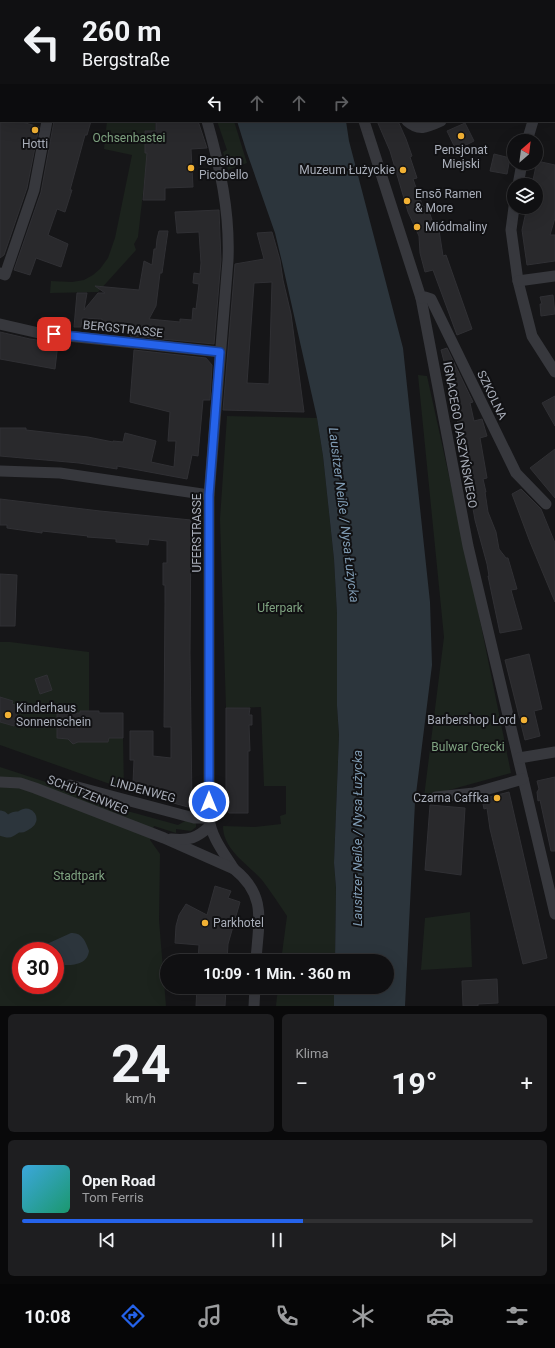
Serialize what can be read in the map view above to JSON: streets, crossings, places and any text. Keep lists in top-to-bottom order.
{
  "streets": {
    "street": [
      "BERGSTRASSE",
      "SZKOLNA",
      "IGNACEGO DASZYŃSKIEGO",
      "UFERSTRASSE",
      "LINDENWEG",
      "SCHÜTZENWEG"
    ]
  },
  "crossings": [
    ["BERGSTRASSE", "UFERSTRASSE"],
    ["SZKOLNA", "IGNACEGO DASZYŃSKIEGO"],
    ["UFERSTRASSE", "LINDENWEG"],
    ["UFERSTRASSE", "SCHÜTZENWEG"],
    ["LINDENWEG", "SCHÜTZENWEG"]
  ],
  "water": ["Lausitzer Neiße / Nysa Łużycka"],
  "parks": [
    "Ochsenbastei",
    "Uferpark",
    "Bulwar Grecki",
    "Stadtpark"
  ],
  "places": [
    "Hotti",
    "Pensjonat Miejski",
    "Pension Picobello",
    "Muzeum Łużyckie",
    "Ensō Ramen & More",
    "Miódmaliny",
    "Kinderhaus Sonnenschein",
    "Barbershop Lord",
    "Czarna Caffka",
    "Parkhotel"
  ],
  "north": "top right",
  "page": {
    "turn": ["260 m", "Bergstraße"],
    "limit": "30",
    "trip": "10:09 · 1 Min. · 360 m",
    "tile": [
      ["24", "km/h"],
      "Klima"
    ],
    "heat": ["−", "19°", "+"],
    "song": ["Open Road", "Tom Ferris"],
    "tabs": "10:08"
  }
}
